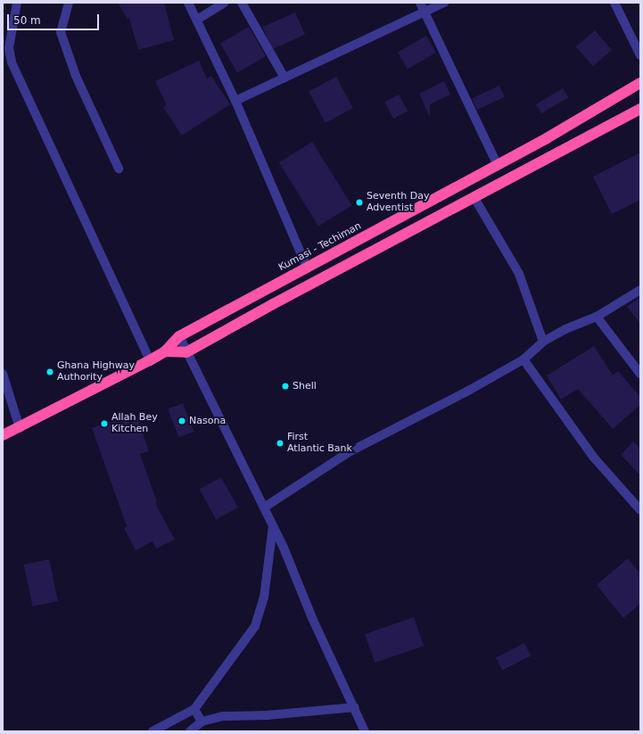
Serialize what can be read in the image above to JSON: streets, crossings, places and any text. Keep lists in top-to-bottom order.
{
  "streets": {
    "highway": ["Kumasi - Techiman"]
  },
  "places": [
    "Seventh Day Adventist",
    "Ghana Highway Authority",
    "Shell",
    "Nasona",
    "Allah Bey Kitchen",
    "First Atlantic Bank"
  ],
  "scale_bar": "50 m"
}
